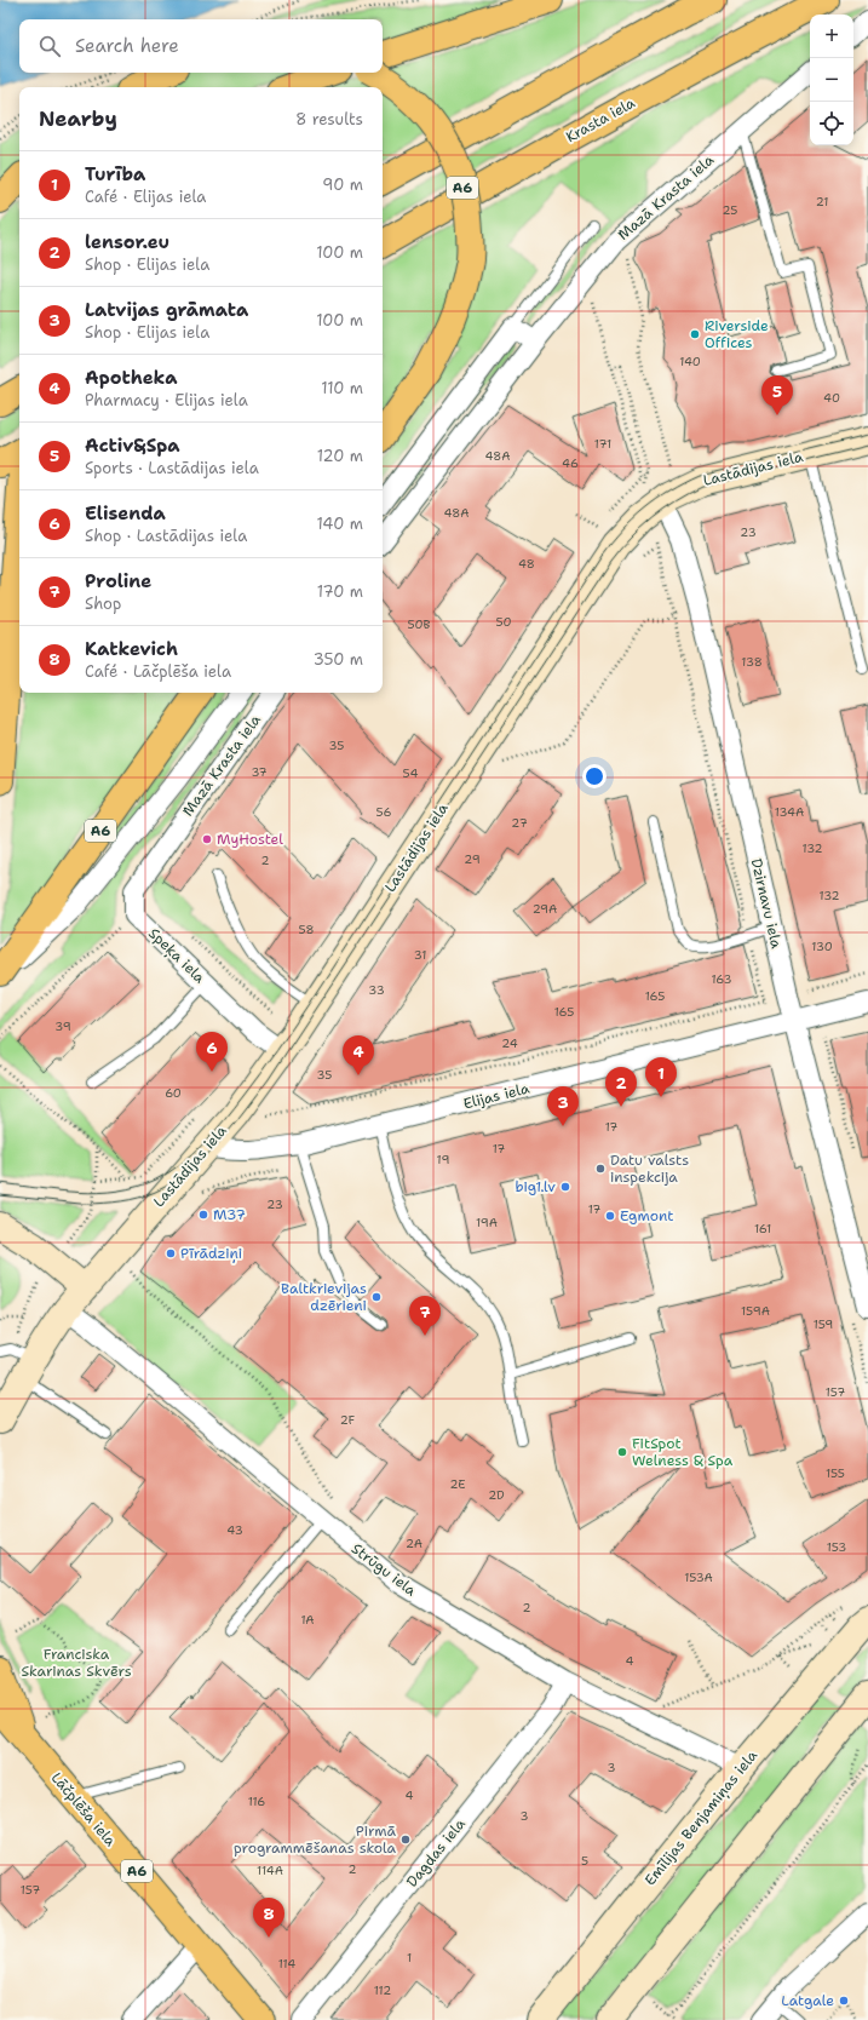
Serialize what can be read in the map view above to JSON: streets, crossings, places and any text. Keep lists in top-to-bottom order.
{
  "streets": {
    "main road": ["Krasta iela", "A6", "Lāčplēša iela"],
    "street": [
      "Mazā Krasta iela",
      "Lastādijas iela",
      "Dzirnavu iela",
      "Speķa iela",
      "Elijas iela",
      "Strūgu iela",
      "Emīlijas Benjamiņas iela",
      "Dagdas iela"
    ]
  },
  "crossings": [
    ["A6", "Lāčplēša iela"],
    ["Mazā Krasta iela", "Speķa iela"],
    ["Lastādijas iela", "Dzirnavu iela"],
    ["Lastādijas iela", "Speķa iela"],
    ["Lastādijas iela", "Elijas iela"],
    ["Lastādijas iela", "Strūgu iela"],
    ["Dzirnavu iela", "Elijas iela"],
    ["Strūgu iela", "Emīlijas Benjamiņas iela"],
    ["Strūgu iela", "Dagdas iela"]
  ],
  "parks": ["Franciska Skarinas Skvērs"],
  "places": [
    "Riverside Offices",
    "MyHostel",
    "Datu valsts inspekcija",
    "big1.lv",
    "M37",
    "Egmont",
    "Pīrādziņi",
    "Baltkrievijas dzērieni",
    "FitSpot Welness & Spa",
    "Pirmā programmēšanas skola",
    "Latgale"
  ],
  "house_numbers": [
    "21",
    "25",
    "140",
    "40",
    "171",
    "48A",
    "46",
    "48A",
    "23",
    "48",
    "50",
    "50B",
    "138",
    "35",
    "37",
    "54",
    "56",
    "134A",
    "27",
    "132",
    "29",
    "2",
    "132",
    "29A",
    "58",
    "130",
    "31",
    "163",
    "33",
    "165",
    "165",
    "39",
    "24",
    "35",
    "60",
    "17",
    "17",
    "19",
    "23",
    "17",
    "19A",
    "161",
    "159A",
    "159",
    "157",
    "2F",
    "155",
    "2E",
    "2D",
    "43",
    "2A",
    "153",
    "153A",
    "2",
    "1A",
    "4",
    "3",
    "4",
    "116",
    "3",
    "5",
    "2",
    "114A",
    "157",
    "1",
    "114",
    "112"
  ],
  "page": {
    "map_buttons": ["+", "−"],
    "search": "Search here",
    "heading": ["Nearby", "8 results"],
    "list": [
      {
        "mark": "1",
        "name": "Turība",
        "note": "Café · Elijas iela",
        "value": "90 m"
      },
      {
        "mark": "2",
        "name": "lensor.eu",
        "note": "Shop · Elijas iela",
        "value": "100 m"
      },
      {
        "mark": "3",
        "name": "Latvijas grāmata",
        "note": "Shop · Elijas iela",
        "value": "100 m"
      },
      {
        "mark": "4",
        "name": "Apotheka",
        "note": "Pharmacy · Elijas iela",
        "value": "110 m"
      },
      {
        "mark": "5",
        "name": "Activ&Spa",
        "note": "Sports · Lastādijas iela",
        "value": "120 m"
      },
      {
        "mark": "6",
        "name": "Elisenda",
        "note": "Shop · Lastādijas iela",
        "value": "140 m"
      },
      {
        "mark": "7",
        "name": "Proline",
        "note": "Shop",
        "value": "170 m"
      },
      {
        "mark": "8",
        "name": "Katkevich",
        "note": "Café · Lāčplēša iela",
        "value": "350 m"
      }
    ],
    "pins": [
      "5",
      "6",
      "4",
      "1",
      "2",
      "3",
      "7",
      "8"
    ]
  }
}
